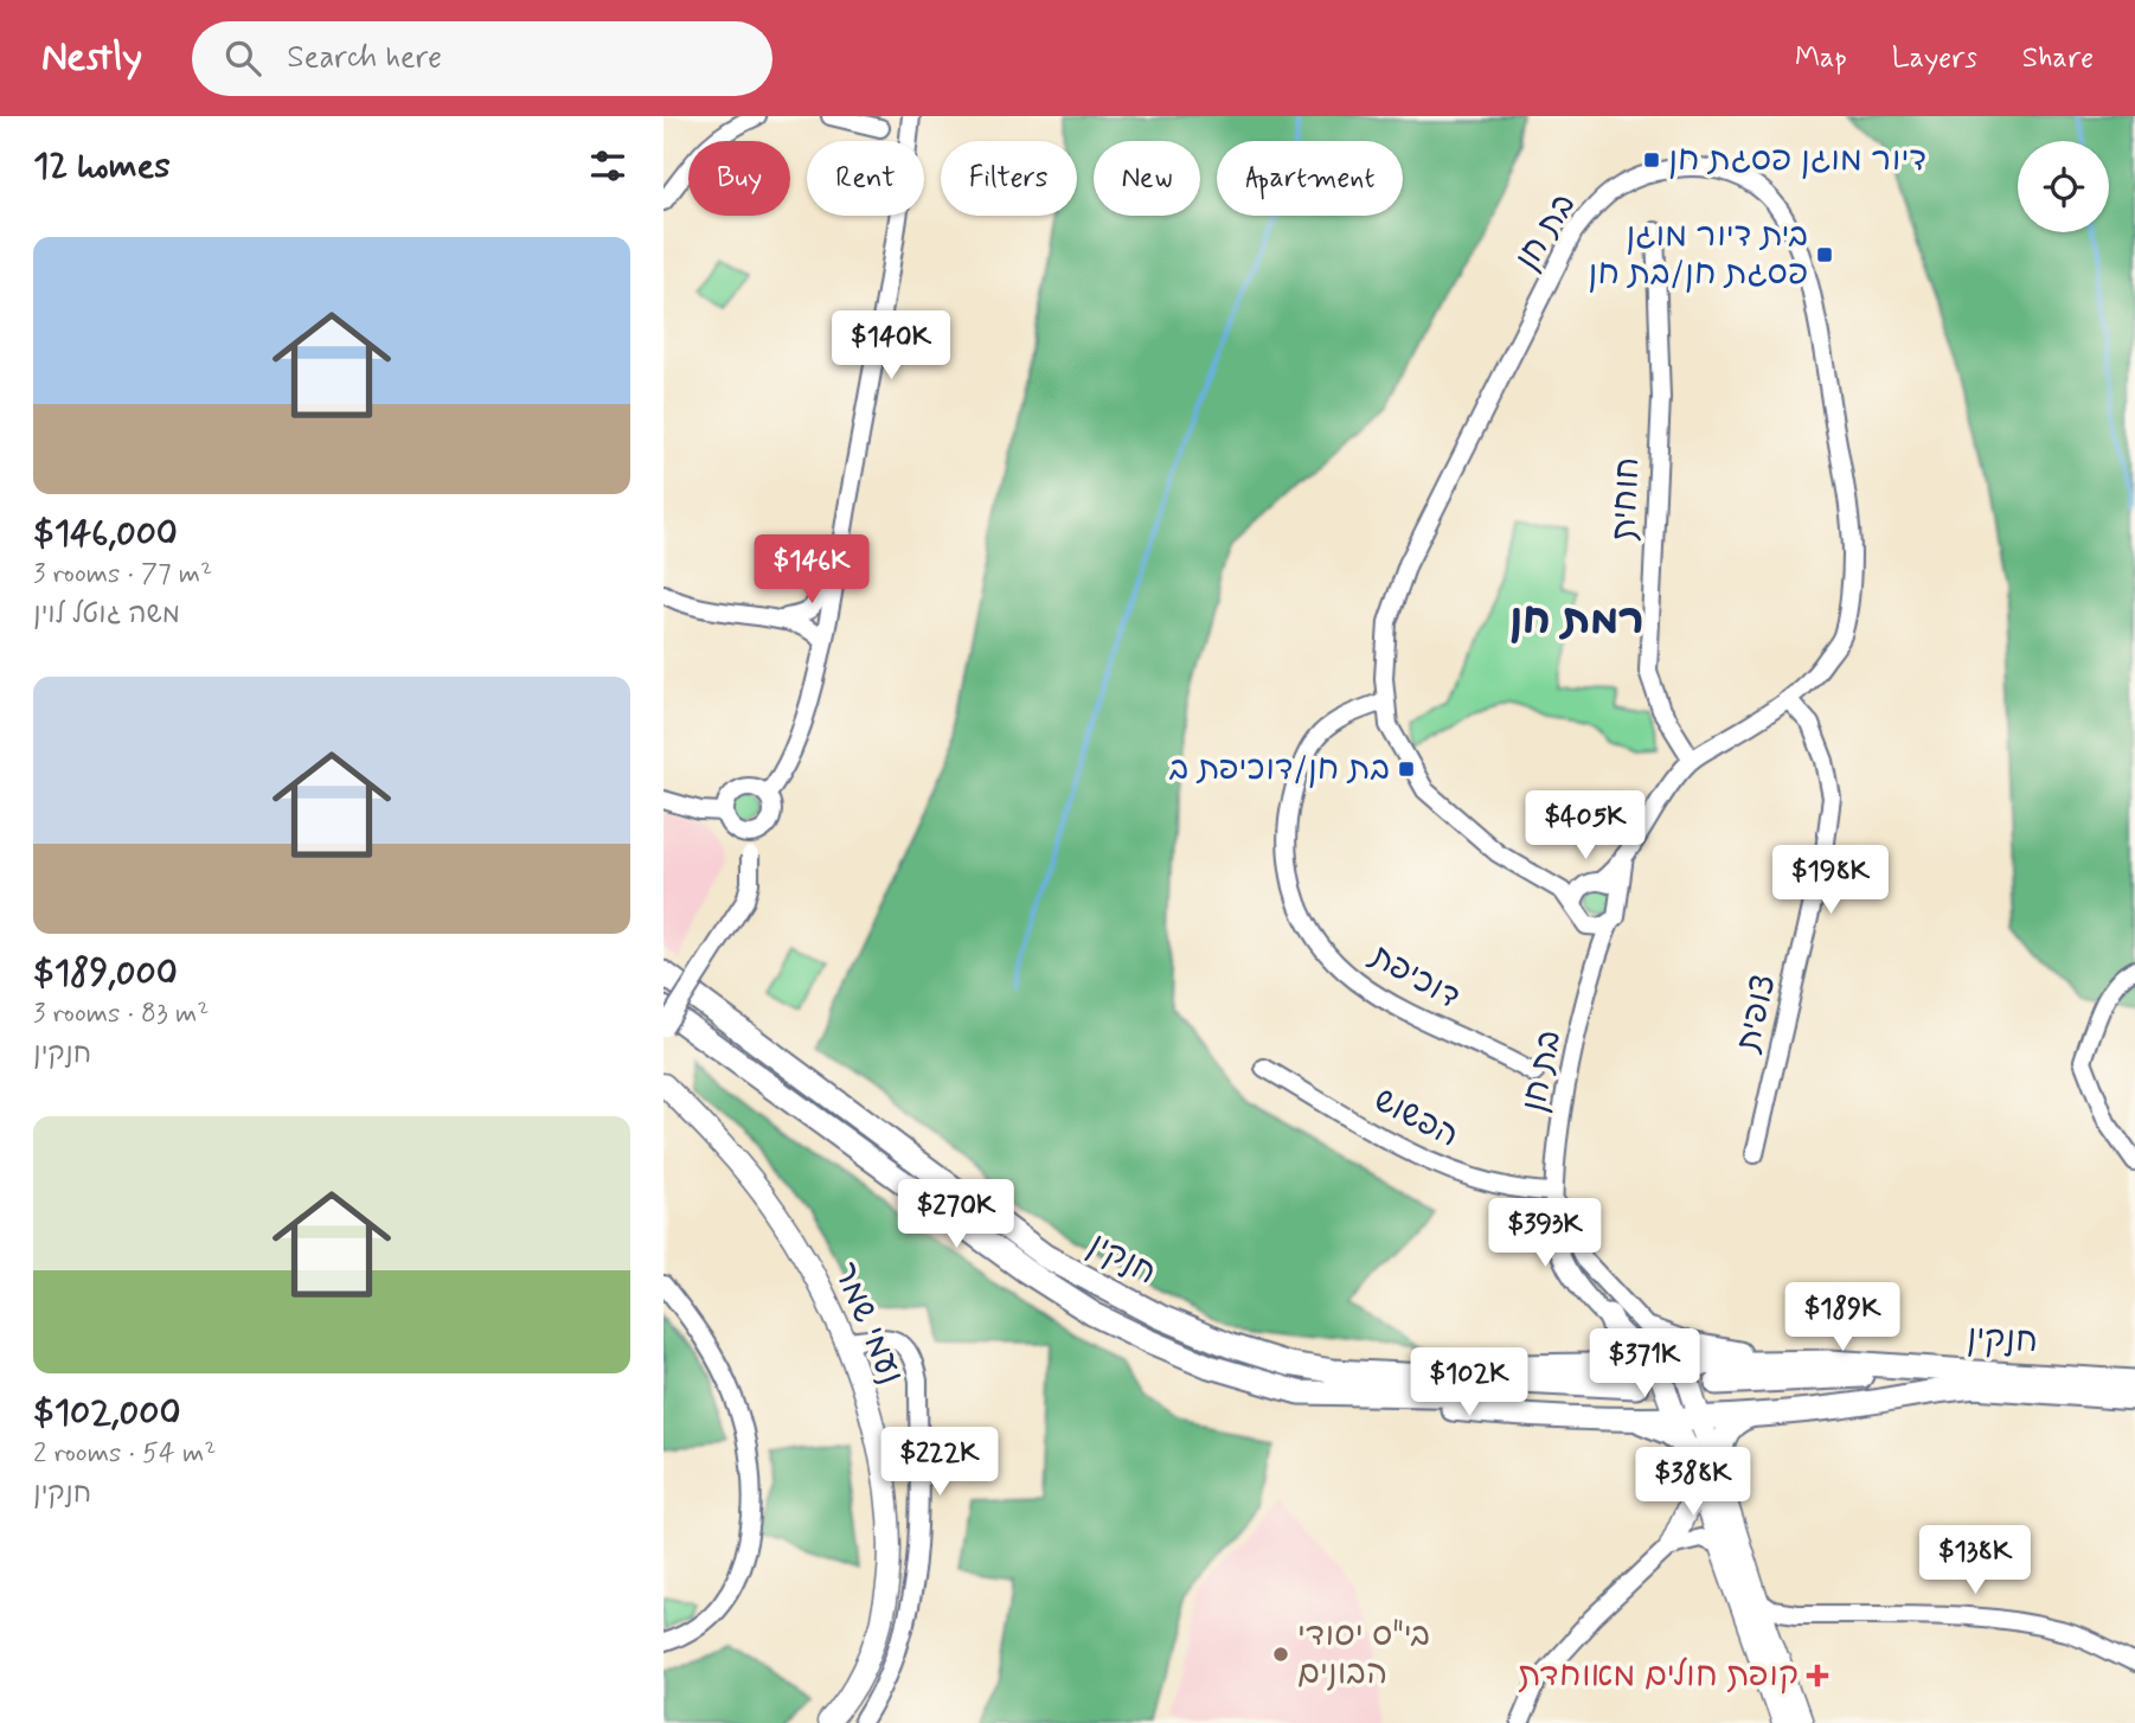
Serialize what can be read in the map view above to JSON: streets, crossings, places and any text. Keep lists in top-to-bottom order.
{
  "streets": {
    "main road": ["חנקין"],
    "street": [
      "בת חן",
      "חוחית",
      "דוכיפת",
      "צופית",
      "הפשוש",
      "נעמי שמר"
    ]
  },
  "crossings": [
    ["בת חן", "חוחית"],
    ["בת חן", "דוכיפת"],
    ["בת חן", "צופית"],
    ["בת חן", "הפשוש"]
  ],
  "districts": ["רמת חן"],
  "places": {
    "transit": ["דיור מוגן פסגת חן", "בית דיור מוגן פסגת חן/בת חן", "בת חן/דוכיפת ב"],
    "other": ["בי\"ס יסודי הבונים"],
    "health": ["קופת חולים מאוחדת"]
  },
  "page": {
    "header": "Nestly",
    "search": "Search here",
    "nav": ["Map", "Layers", "Share"],
    "heading": "12 homes",
    "chip": [
      "Buy",
      "Rent",
      "Filters",
      "New",
      "Apartment"
    ],
    "list": [
      {
        "name": "$146,000",
        "note": "3 rooms · 77 m² · משה גוטל לוין"
      },
      {
        "name": "$189,000",
        "note": "3 rooms · 83 m² · חנקין"
      },
      {
        "name": "$102,000",
        "note": "2 rooms · 54 m² · חנקין"
      }
    ],
    "price": [
      "$140K",
      "$146K",
      "$405K",
      "$198K",
      "$270K",
      "$393K",
      "$189K",
      "$371K",
      "$102K",
      "$222K",
      "$388K",
      "$138K"
    ]
  }
}
